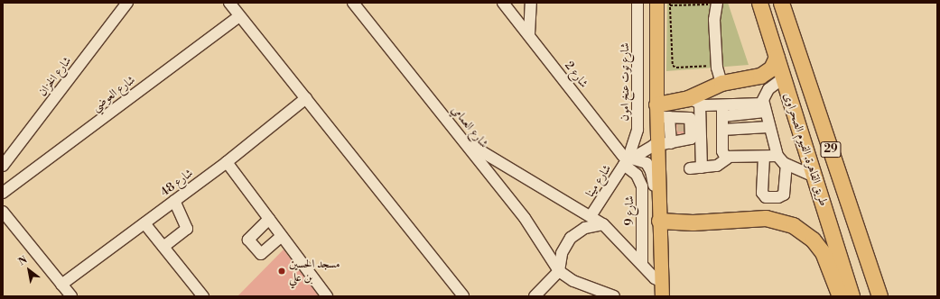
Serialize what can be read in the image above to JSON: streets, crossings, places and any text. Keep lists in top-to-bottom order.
{
  "streets": {
    "highway": ["طريق القاهرة, الفيوم الصحراوى", "29"],
    "street": [
      "شارع 2",
      "شارع الخزان",
      "شارع توت عنخ امون",
      "شارع العوضي",
      "شارع العمامي",
      "شارع مينا",
      "شارع 48",
      "شارع 9"
    ]
  },
  "crossings": [
    ["شارع 2", "شارع توت عنخ امون"],
    ["شارع 2", "شارع مينا"],
    ["شارع 2", "شارع 9"],
    ["شارع توت عنخ امون", "شارع مينا"],
    ["شارع توت عنخ امون", "شارع 9"],
    ["شارع مينا", "شارع 9"]
  ],
  "places": ["مسجد الحسين بن علي"],
  "north": "top left"
}
